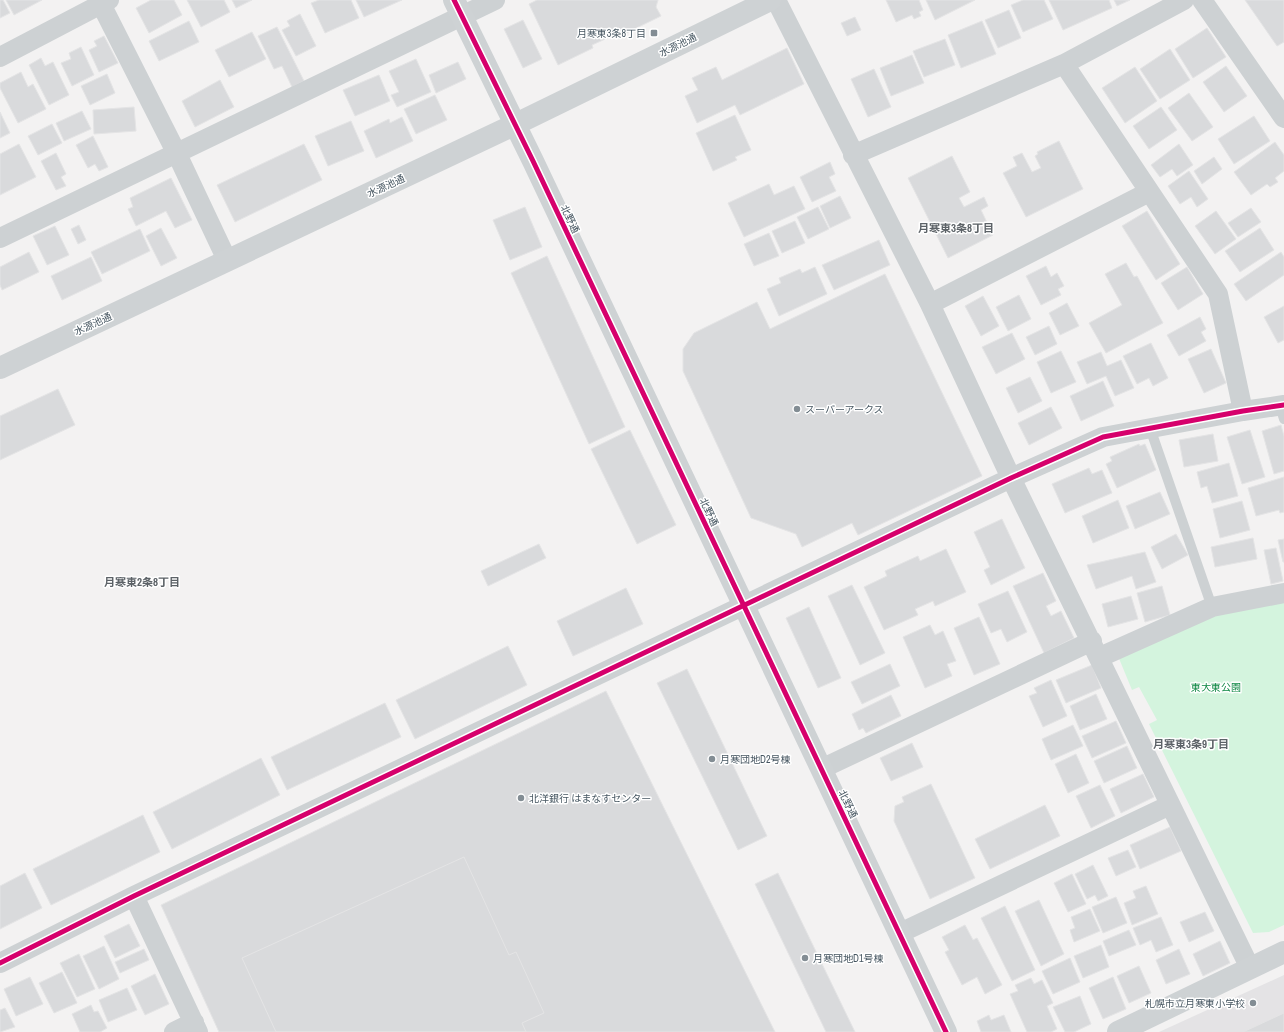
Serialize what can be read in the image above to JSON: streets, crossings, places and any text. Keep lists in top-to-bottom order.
{
  "streets": {
    "street": ["水源池通", "北野通"]
  },
  "crossings": [
    ["水源池通", "北野通"]
  ],
  "districts": ["月寒東3条8丁目", "月寒東2条8丁目", "月寒東3条9丁目"],
  "parks": ["東大東公園"],
  "places": {
    "transit": ["月寒東3条8丁目"],
    "other": [
      "スーパーアークス",
      "月寒団地D2号棟",
      "北洋銀行 はまなすセンター",
      "月寒団地D1号棟",
      "札幌市立月寒東小学校"
    ]
  }
}
